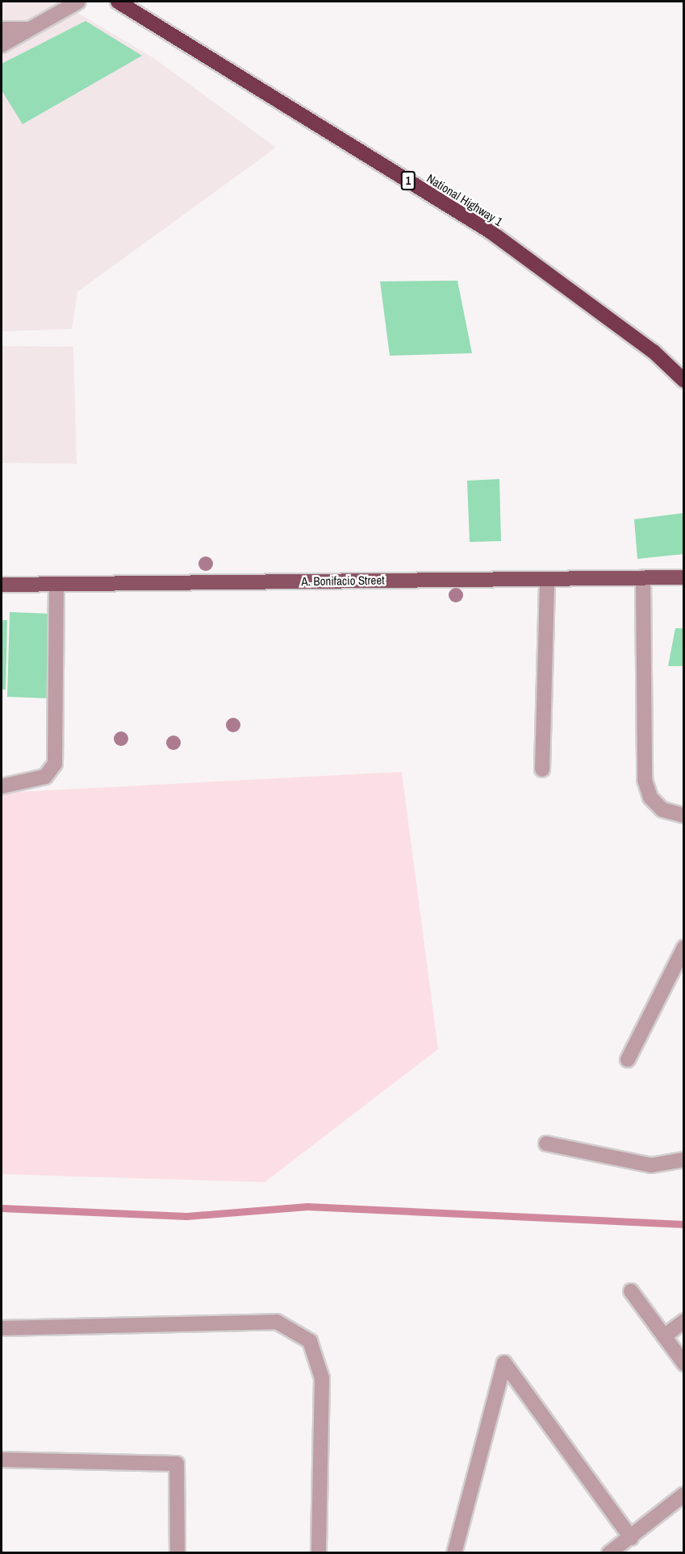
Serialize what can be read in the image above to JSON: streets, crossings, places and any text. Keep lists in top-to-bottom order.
{
  "streets": {
    "highway": ["1", "National Highway 1"],
    "main road": ["A. Bonifacio Street"]
  }
}
